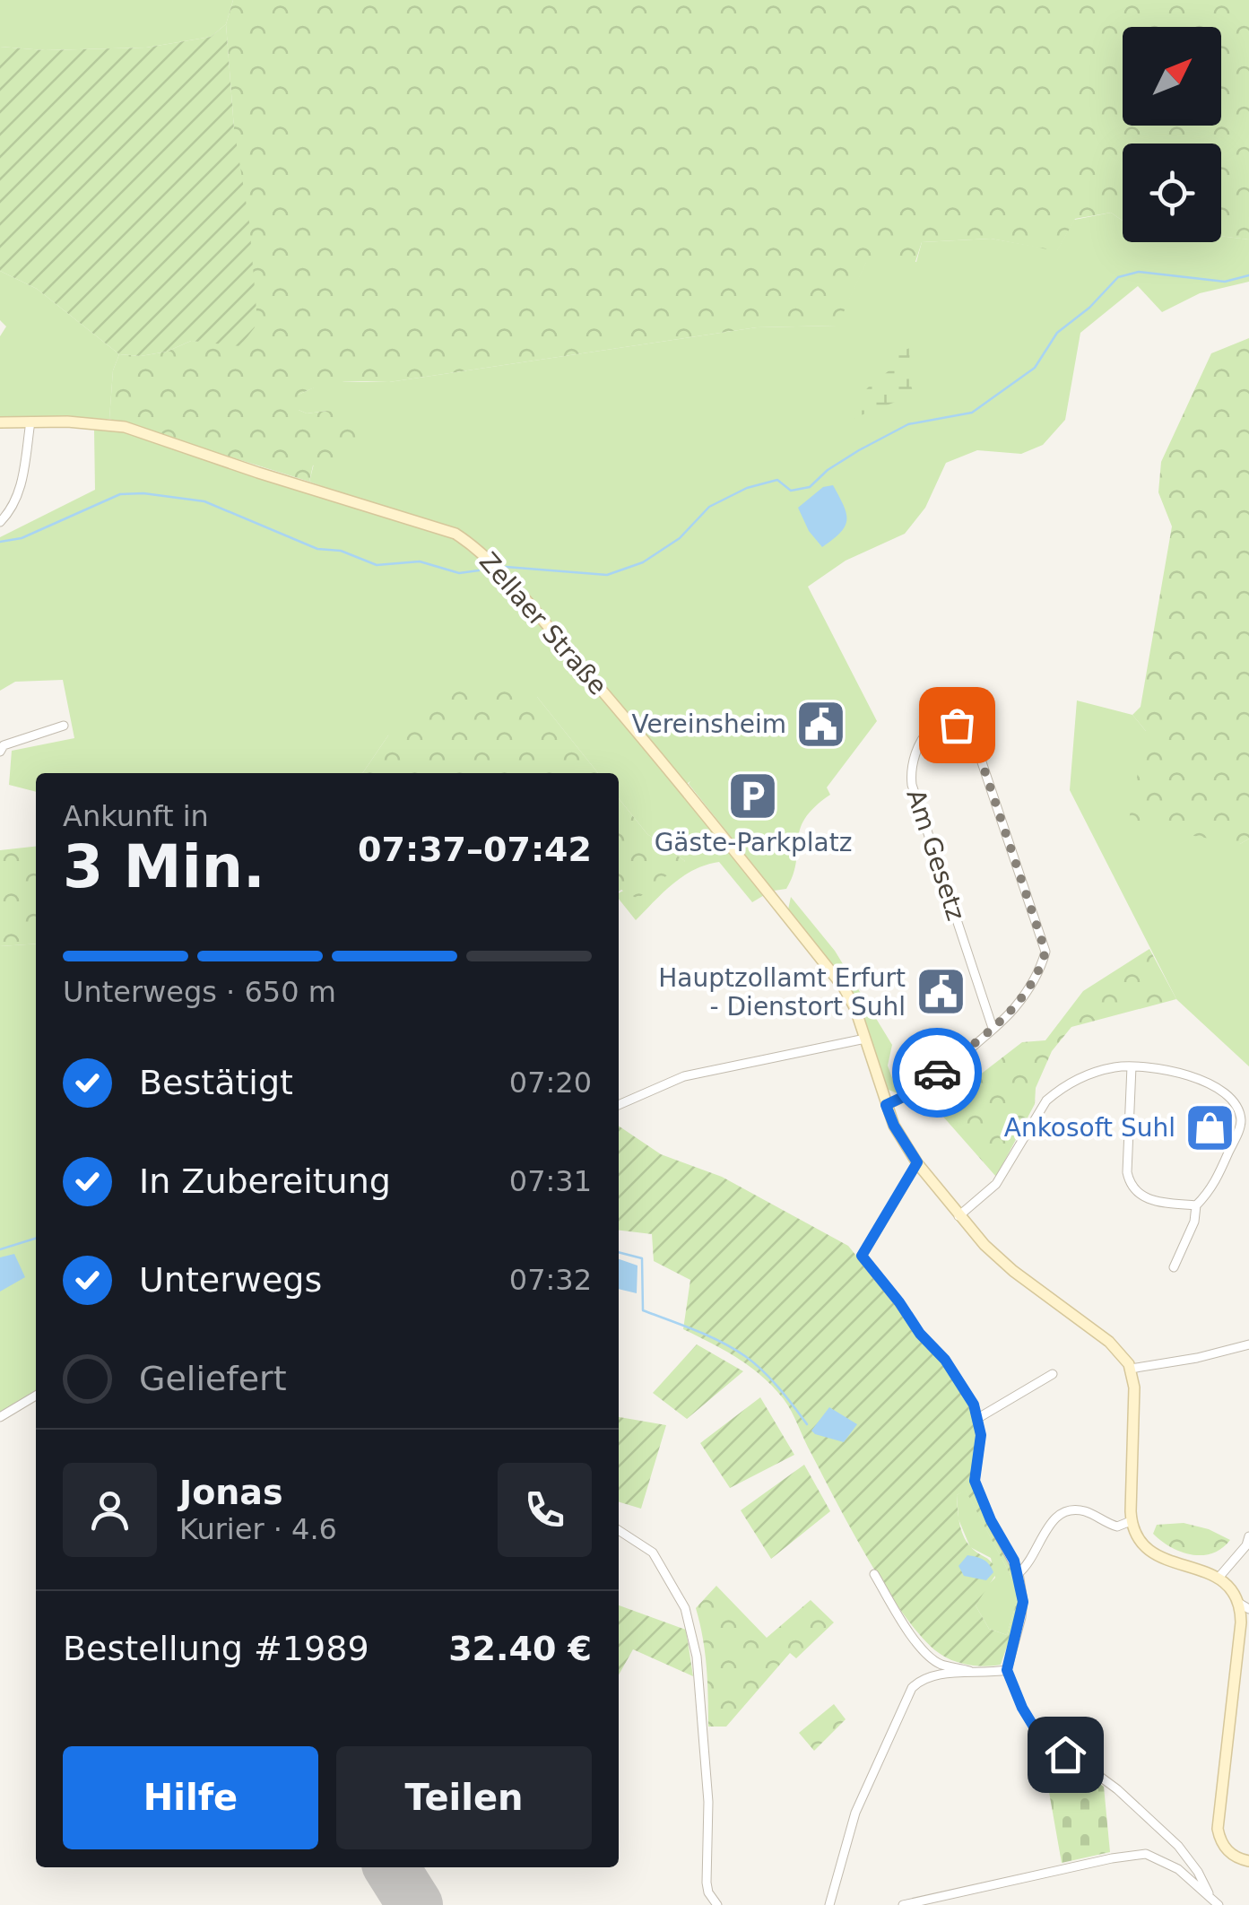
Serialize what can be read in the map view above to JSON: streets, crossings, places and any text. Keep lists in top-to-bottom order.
{
  "streets": {
    "street": ["Zellaer Straße", "Am Gesetz"]
  },
  "crossings": [
    ["Zellaer Straße", "Am Gesetz"]
  ],
  "places": {
    "public building": ["Vereinsheim", "Hauptzollamt Erfurt - Dienstort Suhl"],
    "parking": ["Gäste-Parkplatz"],
    "shop": ["Ankosoft Suhl"]
  },
  "north": "top right",
  "page": {
    "heading": ["3 Min.", "Ankunft in", "07:37–07:42"],
    "panel": [
      "Jonas",
      "Kurier · 4.6",
      "Bestellung #1989",
      "32.40 €"
    ],
    "bar": "Unterwegs · 650 m",
    "list": [
      ["Bestätigt", "07:20"],
      ["In Zubereitung", "07:31"],
      ["Unterwegs", "07:32"],
      "Geliefert"
    ],
    "buttons": ["Hilfe", "Teilen"]
  }
}
